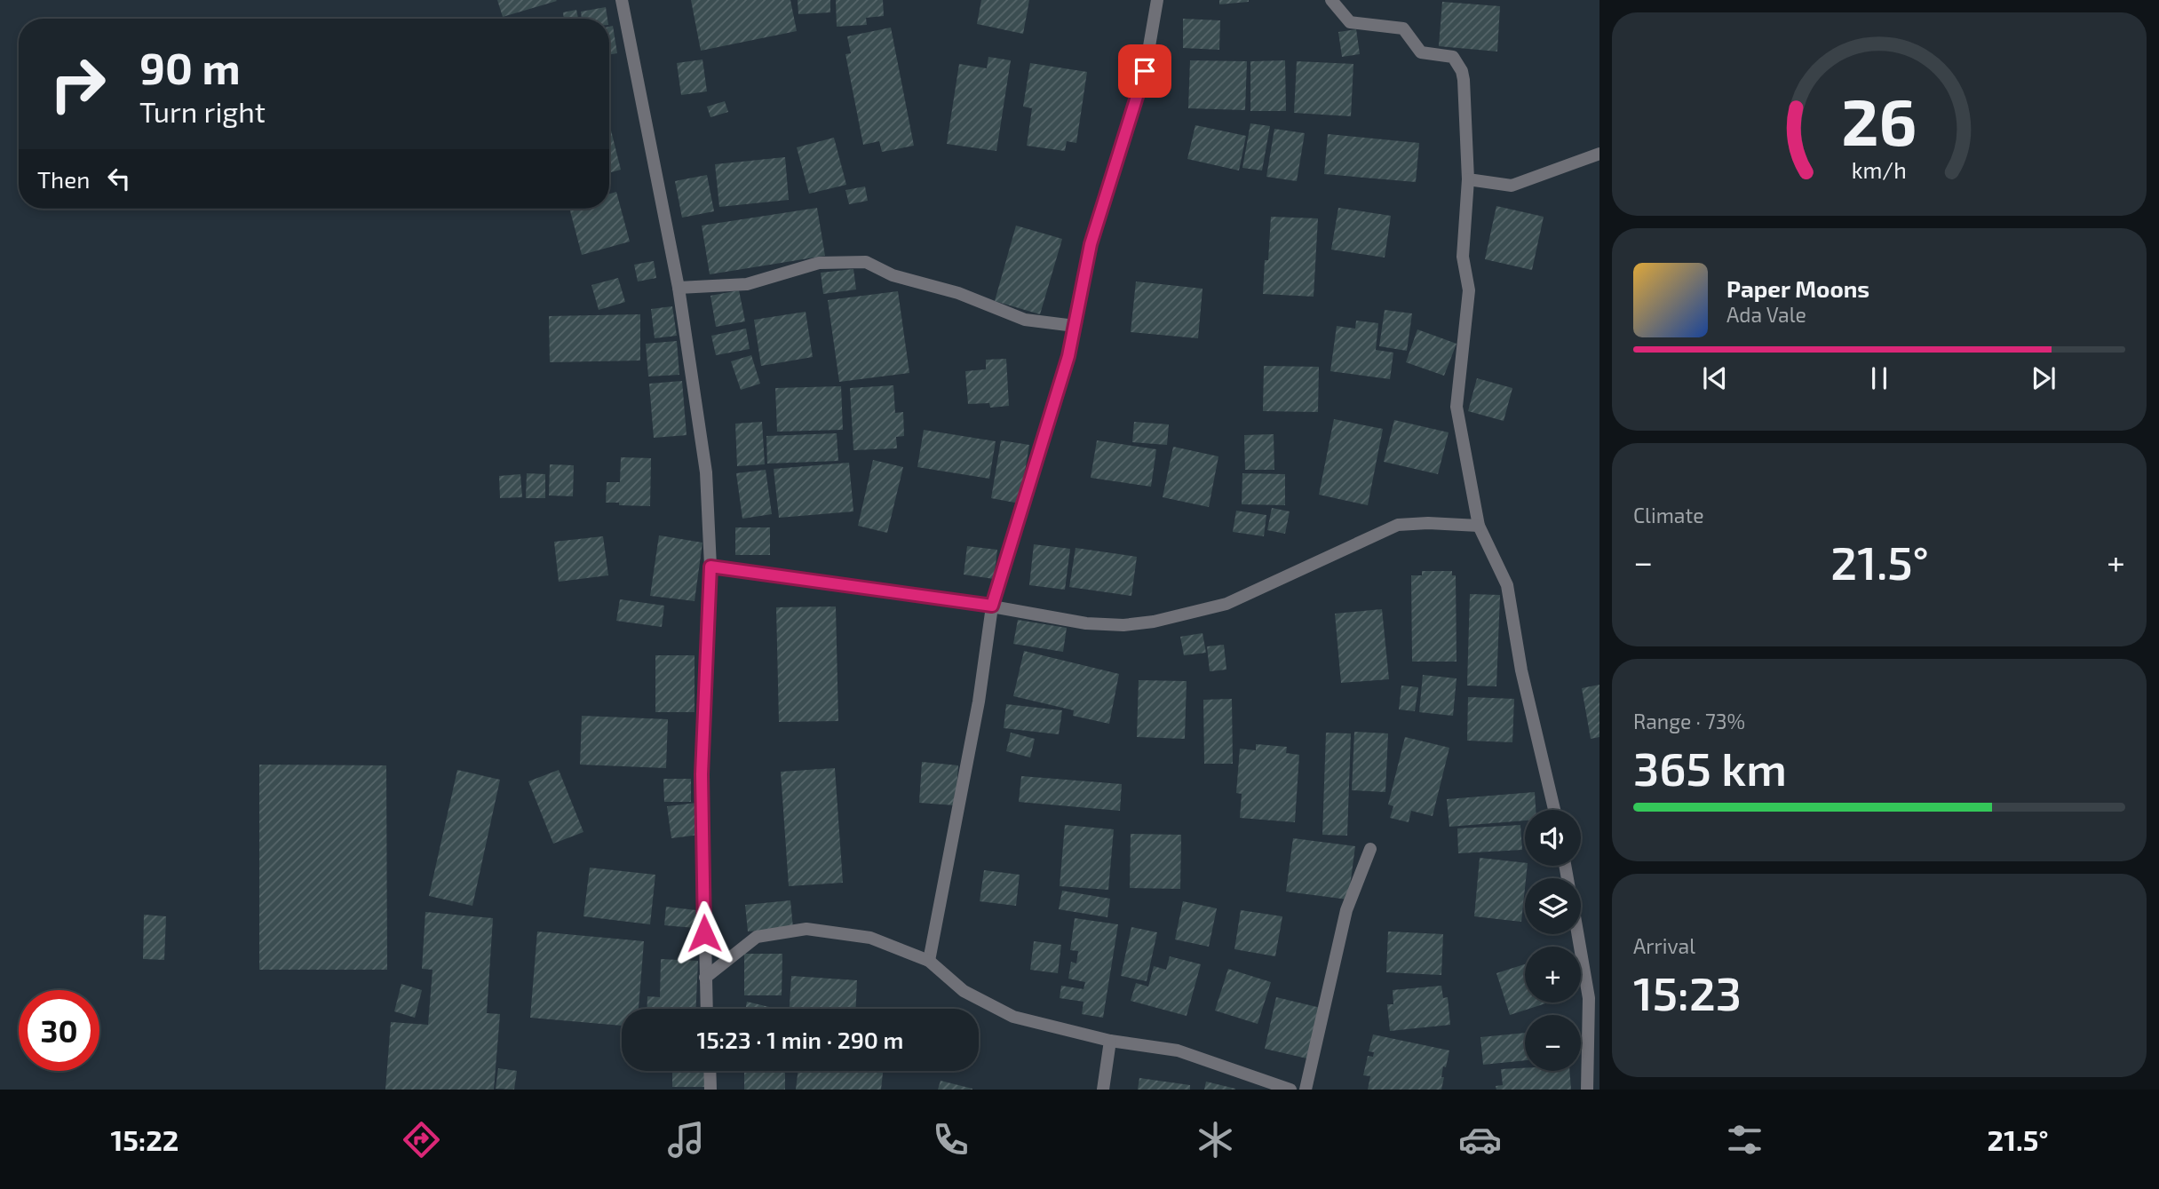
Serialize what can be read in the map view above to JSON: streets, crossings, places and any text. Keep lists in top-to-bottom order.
{
  "page": {
    "turn": ["90 m", "Turn right"],
    "then": "Then",
    "song": ["Paper Moons", "Ada Vale"],
    "tile": [
      "Climate",
      ["Range · 73%", "365 km"],
      ["Arrival", "15:23"]
    ],
    "heat": ["−", "21.5°", "+"],
    "map_buttons": ["+", "−"],
    "limit": "30",
    "trip": "15:23 · 1 min · 290 m",
    "tabs": ["15:22", "21.5°"],
    "gauge": ["26", "km/h"]
  }
}
